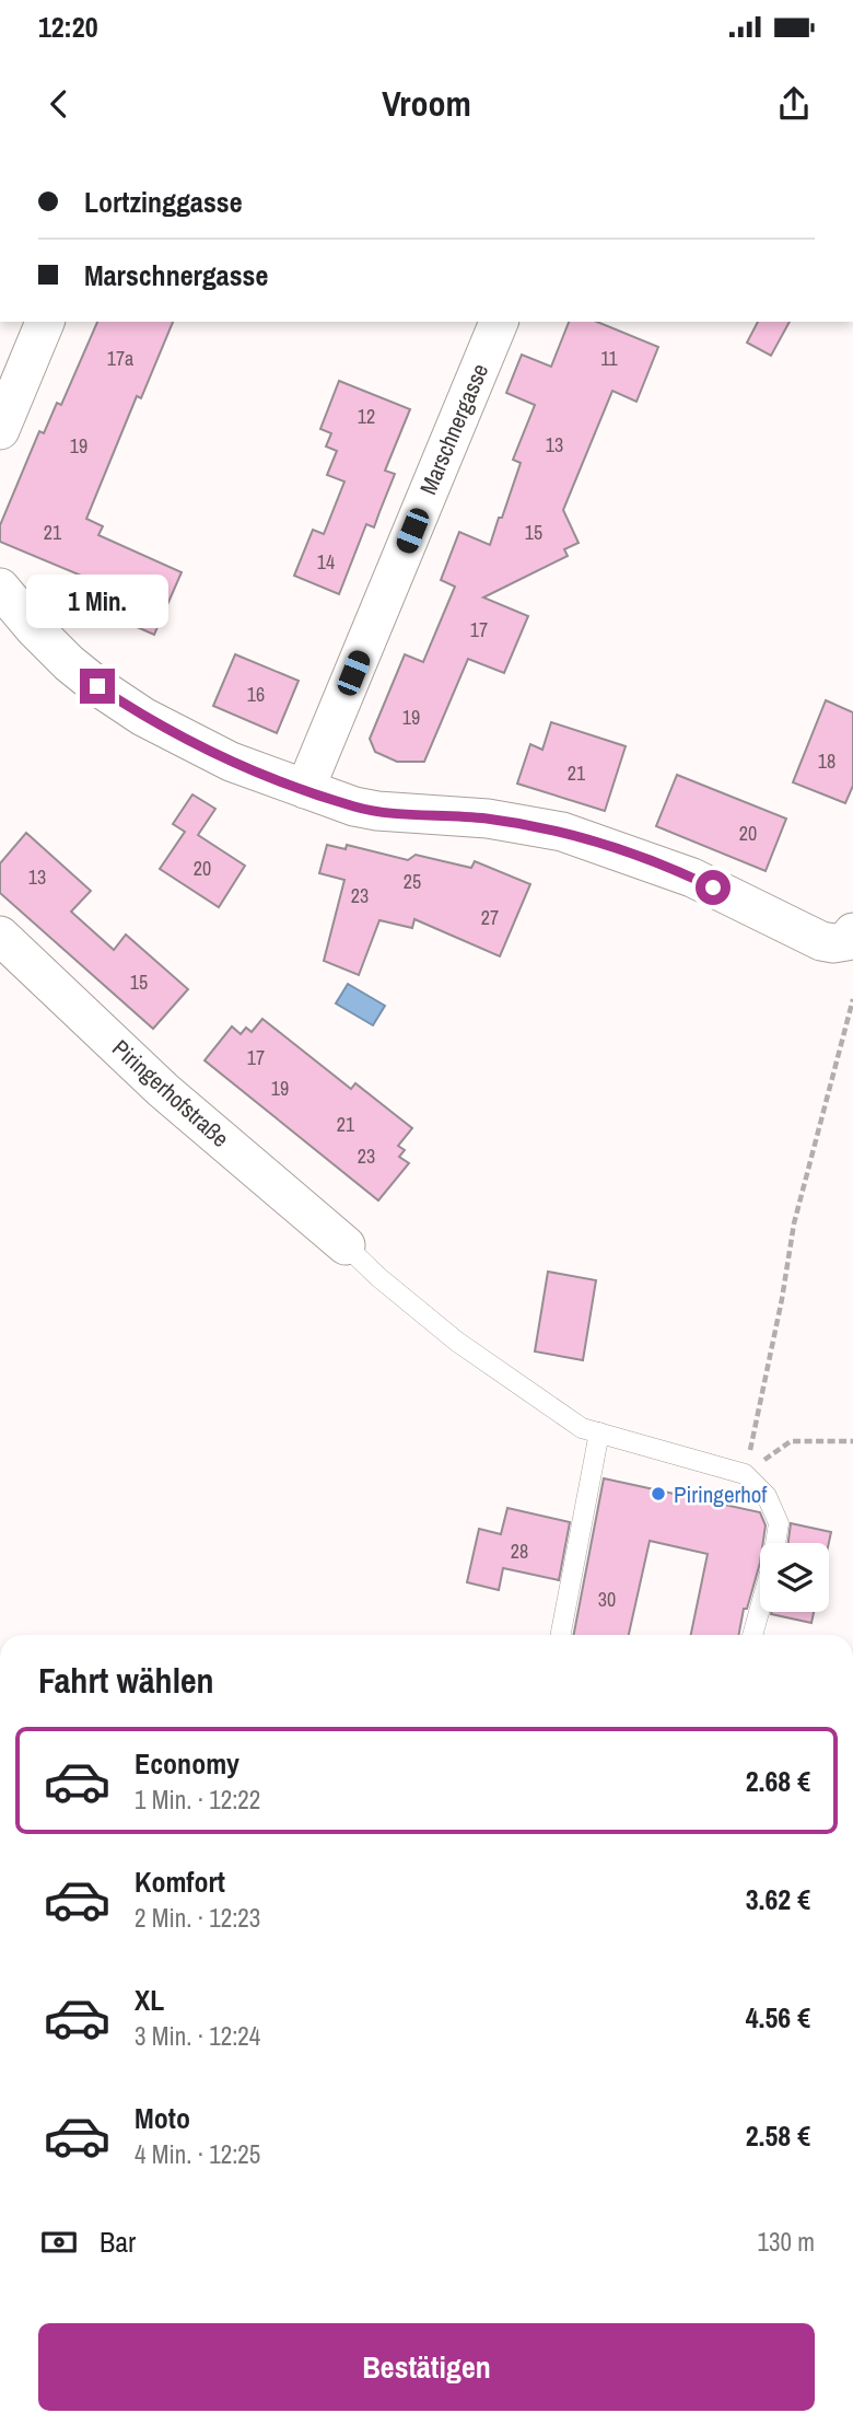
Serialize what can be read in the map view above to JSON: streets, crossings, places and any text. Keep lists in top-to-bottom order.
{
  "streets": {
    "street": ["Marschnergasse", "Piringerhofstraße"]
  },
  "places": ["Piringerhof"],
  "house_numbers": [
    "17a",
    "11",
    "12",
    "13",
    "19",
    "21",
    "15",
    "14",
    "17",
    "16",
    "19",
    "18",
    "21",
    "20",
    "20",
    "13",
    "25",
    "23",
    "27",
    "15",
    "17",
    "19",
    "21",
    "23",
    "28",
    "30"
  ],
  "page": {
    "status": "12:20",
    "header": "Vroom",
    "banner": ["Lortzinggasse", "Marschnergasse"],
    "bubble": "1 Min.",
    "heading": "Fahrt wählen",
    "list": [
      {
        "name": "Economy",
        "note": "1 Min. · 12:22",
        "value": "2.68 €"
      },
      {
        "name": "Komfort",
        "note": "2 Min. · 12:23",
        "value": "3.62 €"
      },
      {
        "name": "XL",
        "note": "3 Min. · 12:24",
        "value": "4.56 €"
      },
      {
        "name": "Moto",
        "note": "4 Min. · 12:25",
        "value": "2.58 €"
      }
    ],
    "pay": ["Bar", "130 m"],
    "buttons": "Bestätigen"
  }
}
